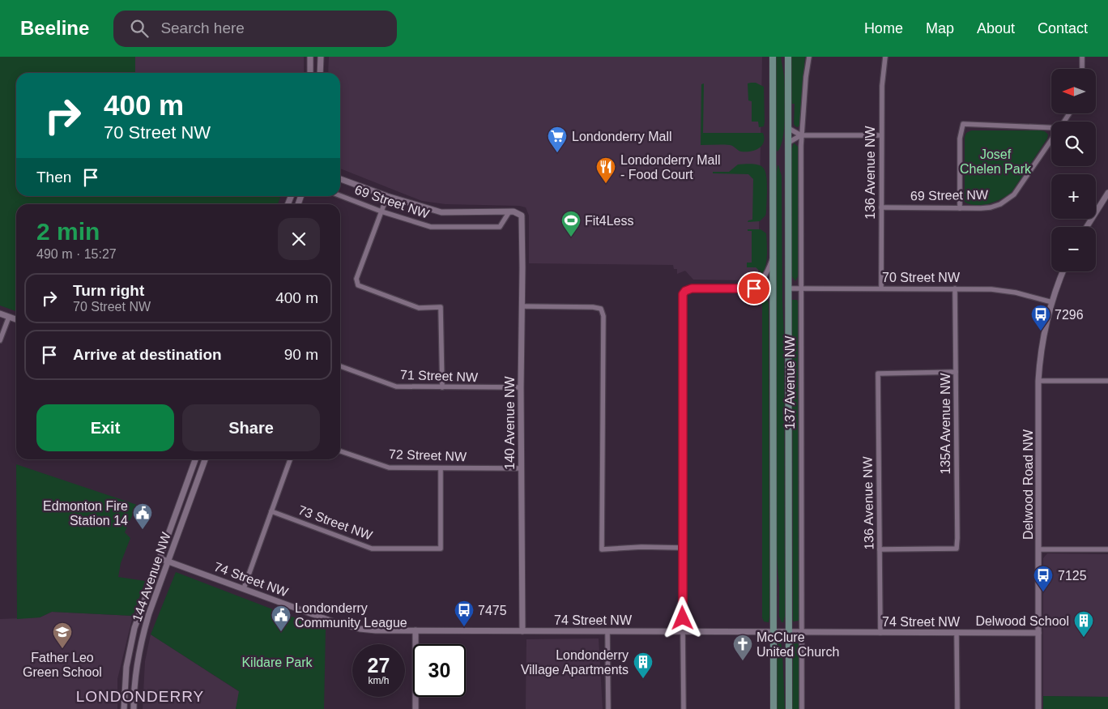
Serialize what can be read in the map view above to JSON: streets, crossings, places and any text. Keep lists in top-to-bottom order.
{
  "streets": {
    "main road": ["137 Avenue NW"],
    "street": [
      "136 Avenue NW",
      "69 Street NW",
      "70 Street NW",
      "71 Street NW",
      "140 Avenue NW",
      "135A Avenue NW",
      "72 Street NW",
      "Delwood Road NW",
      "73 Street NW",
      "144 Avenue NW",
      "74 Street NW"
    ]
  },
  "crossings": [
    ["136 Avenue NW", "69 Street NW"],
    ["136 Avenue NW", "70 Street NW"],
    ["136 Avenue NW", "135A Avenue NW"],
    ["136 Avenue NW", "74 Street NW"],
    ["69 Street NW", "140 Avenue NW"],
    ["70 Street NW", "137 Avenue NW"],
    ["70 Street NW", "135A Avenue NW"],
    ["70 Street NW", "Delwood Road NW"],
    ["71 Street NW", "140 Avenue NW"],
    ["137 Avenue NW", "74 Street NW"],
    ["140 Avenue NW", "72 Street NW"],
    ["140 Avenue NW", "74 Street NW"],
    ["72 Street NW", "73 Street NW"],
    ["Delwood Road NW", "74 Street NW"],
    ["144 Avenue NW", "74 Street NW"]
  ],
  "districts": ["LONDONDERRY"],
  "parks": ["Josef Chelen Park", "Kildare Park"],
  "places": {
    "supermarket": ["Londonderry Mall"],
    "restaurant": ["Londonderry Mall - Food Court"],
    "sports": ["Fit4Less"],
    "bus stop": ["7296", "7125", "7475"],
    "public building": ["Edmonton Fire Station 14", "Londonderry Community League"],
    "building": ["Delwood School", "Londonderry Village Apartments"],
    "school or university": ["Father Leo Green School"],
    "church": ["McClure United Church"]
  },
  "north": "left",
  "page": {
    "header": "Beeline",
    "search": "Search here",
    "nav": [
      "Home",
      "Map",
      "About",
      "Contact"
    ],
    "map_buttons": ["+", "−"],
    "turn": ["400 m", "70 Street NW"],
    "then": "Then",
    "heading": ["2 min", "490 m · 15:27"],
    "list": [
      {
        "name": "Turn right",
        "note": "70 Street NW",
        "value": "400 m"
      },
      {
        "name": "Arrive at destination",
        "value": "90 m"
      }
    ],
    "buttons": ["Exit", "Share"],
    "speed": "27 km/h",
    "limit": "30"
  }
}
